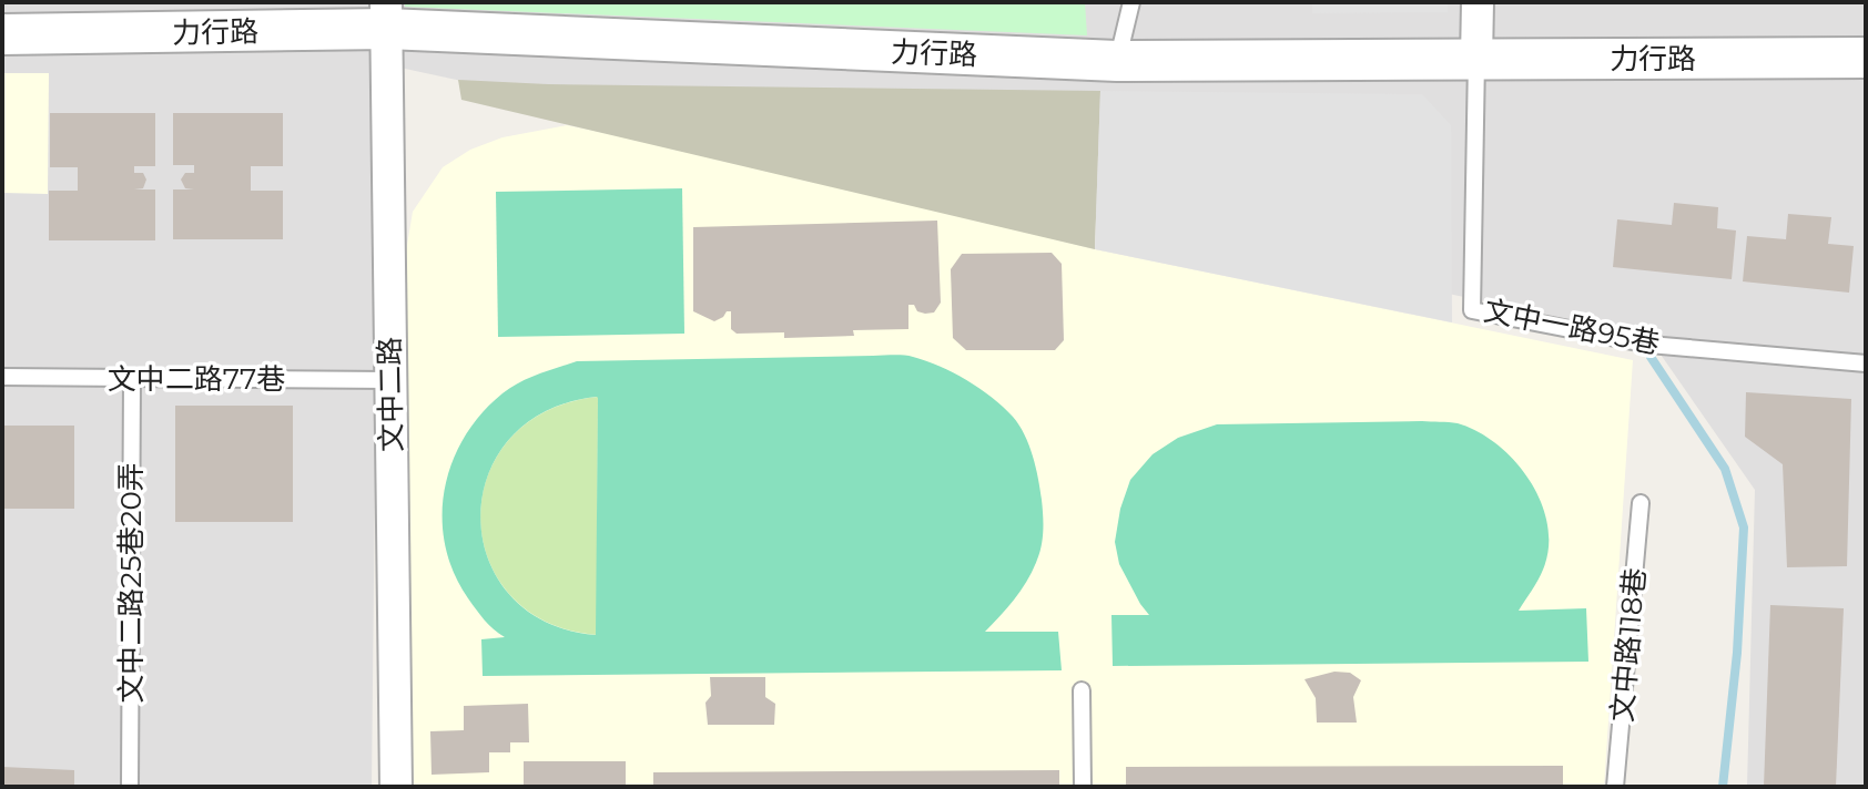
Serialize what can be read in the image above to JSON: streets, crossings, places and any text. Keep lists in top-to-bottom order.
{
  "streets": {
    "street": ["力行路", "文中二路"],
    "lane": [
      "文中一路95巷",
      "文中二路77巷",
      "文中二路25巷20弄",
      "文中路118巷"
    ]
  },
  "crossings": [
    ["力行路", "文中一路95巷"],
    ["力行路", "文中二路"],
    ["文中二路77巷", "文中二路"],
    ["文中二路77巷", "文中二路25巷20弄"]
  ]
}
